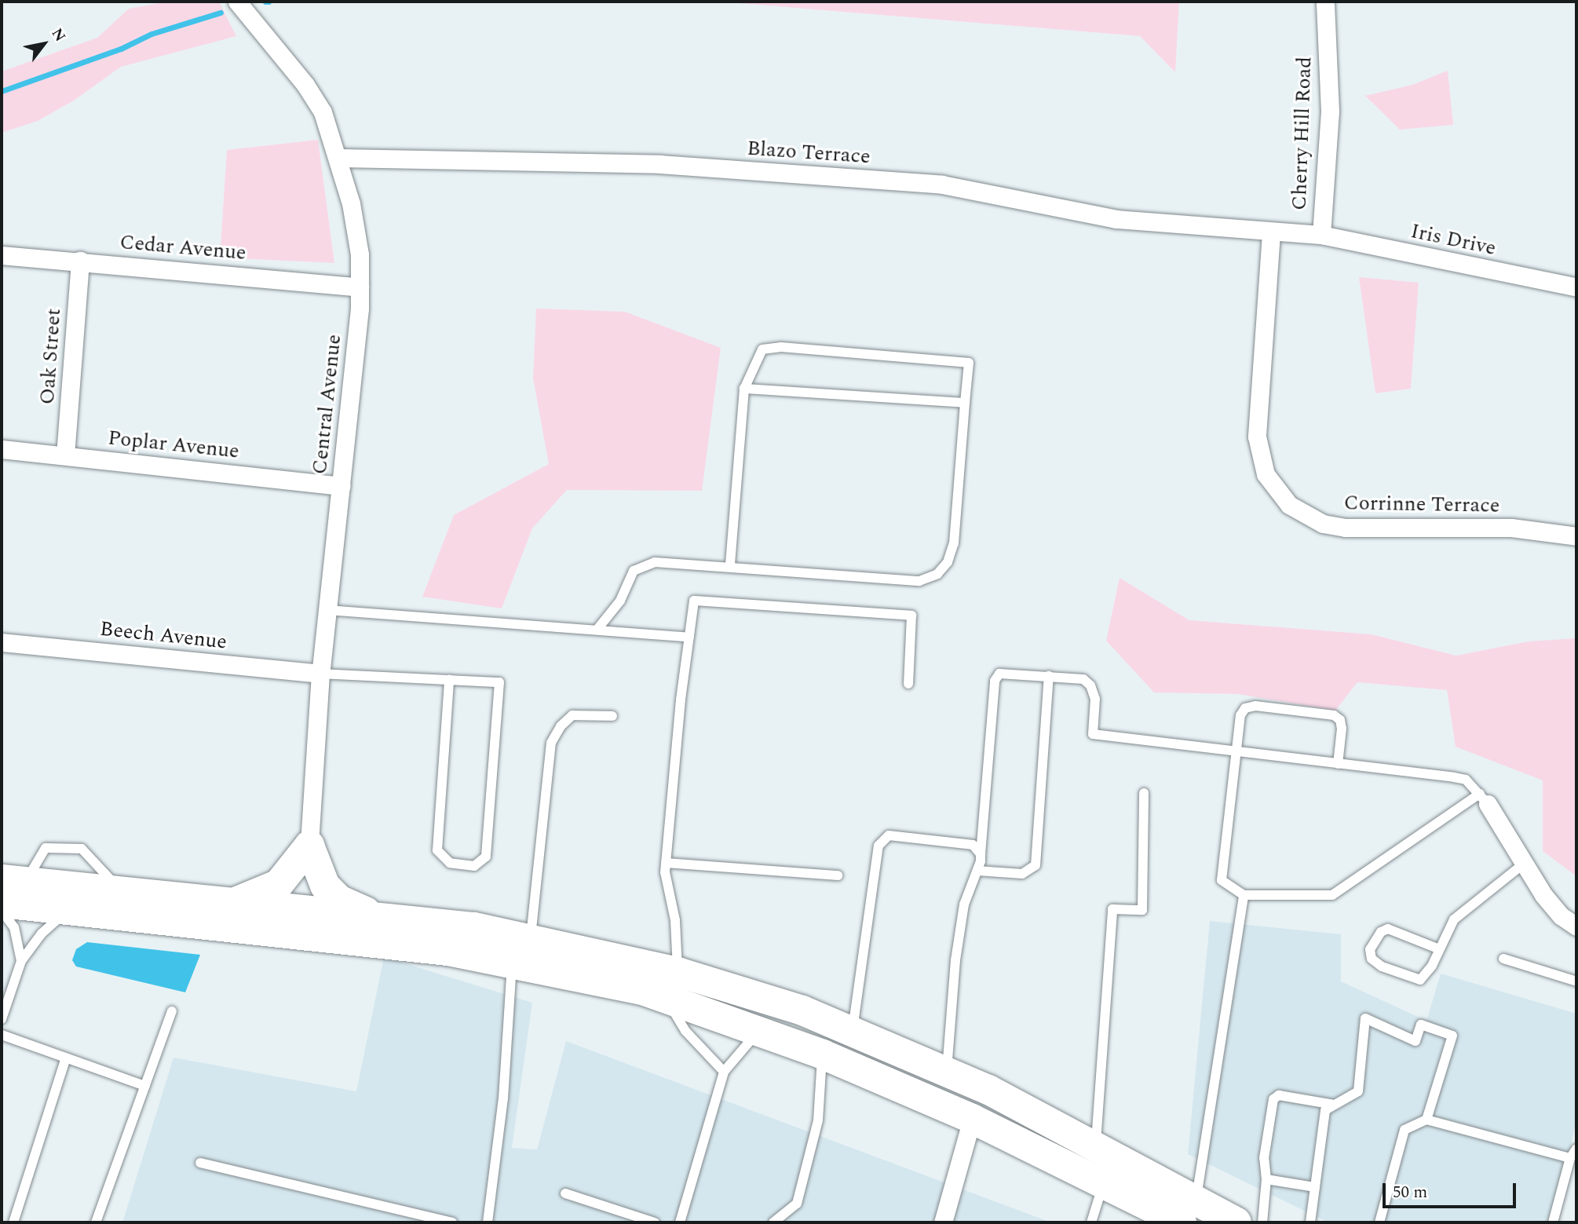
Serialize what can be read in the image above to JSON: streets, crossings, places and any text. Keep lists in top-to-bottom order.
{
  "streets": {
    "street": [
      "Cherry Hill Road",
      "Blazo Terrace",
      "Iris Drive",
      "Cedar Avenue",
      "Oak Street",
      "Central Avenue",
      "Poplar Avenue",
      "Corrinne Terrace",
      "Beech Avenue"
    ]
  },
  "crossings": [
    ["Cherry Hill Road", "Blazo Terrace"],
    ["Cherry Hill Road", "Iris Drive"],
    ["Blazo Terrace", "Iris Drive"],
    ["Blazo Terrace", "Central Avenue"],
    ["Blazo Terrace", "Corrinne Terrace"],
    ["Cedar Avenue", "Oak Street"],
    ["Cedar Avenue", "Central Avenue"],
    ["Oak Street", "Poplar Avenue"],
    ["Central Avenue", "Poplar Avenue"],
    ["Central Avenue", "Beech Avenue"]
  ],
  "scale_bar": "50 m",
  "north": "top right"
}
